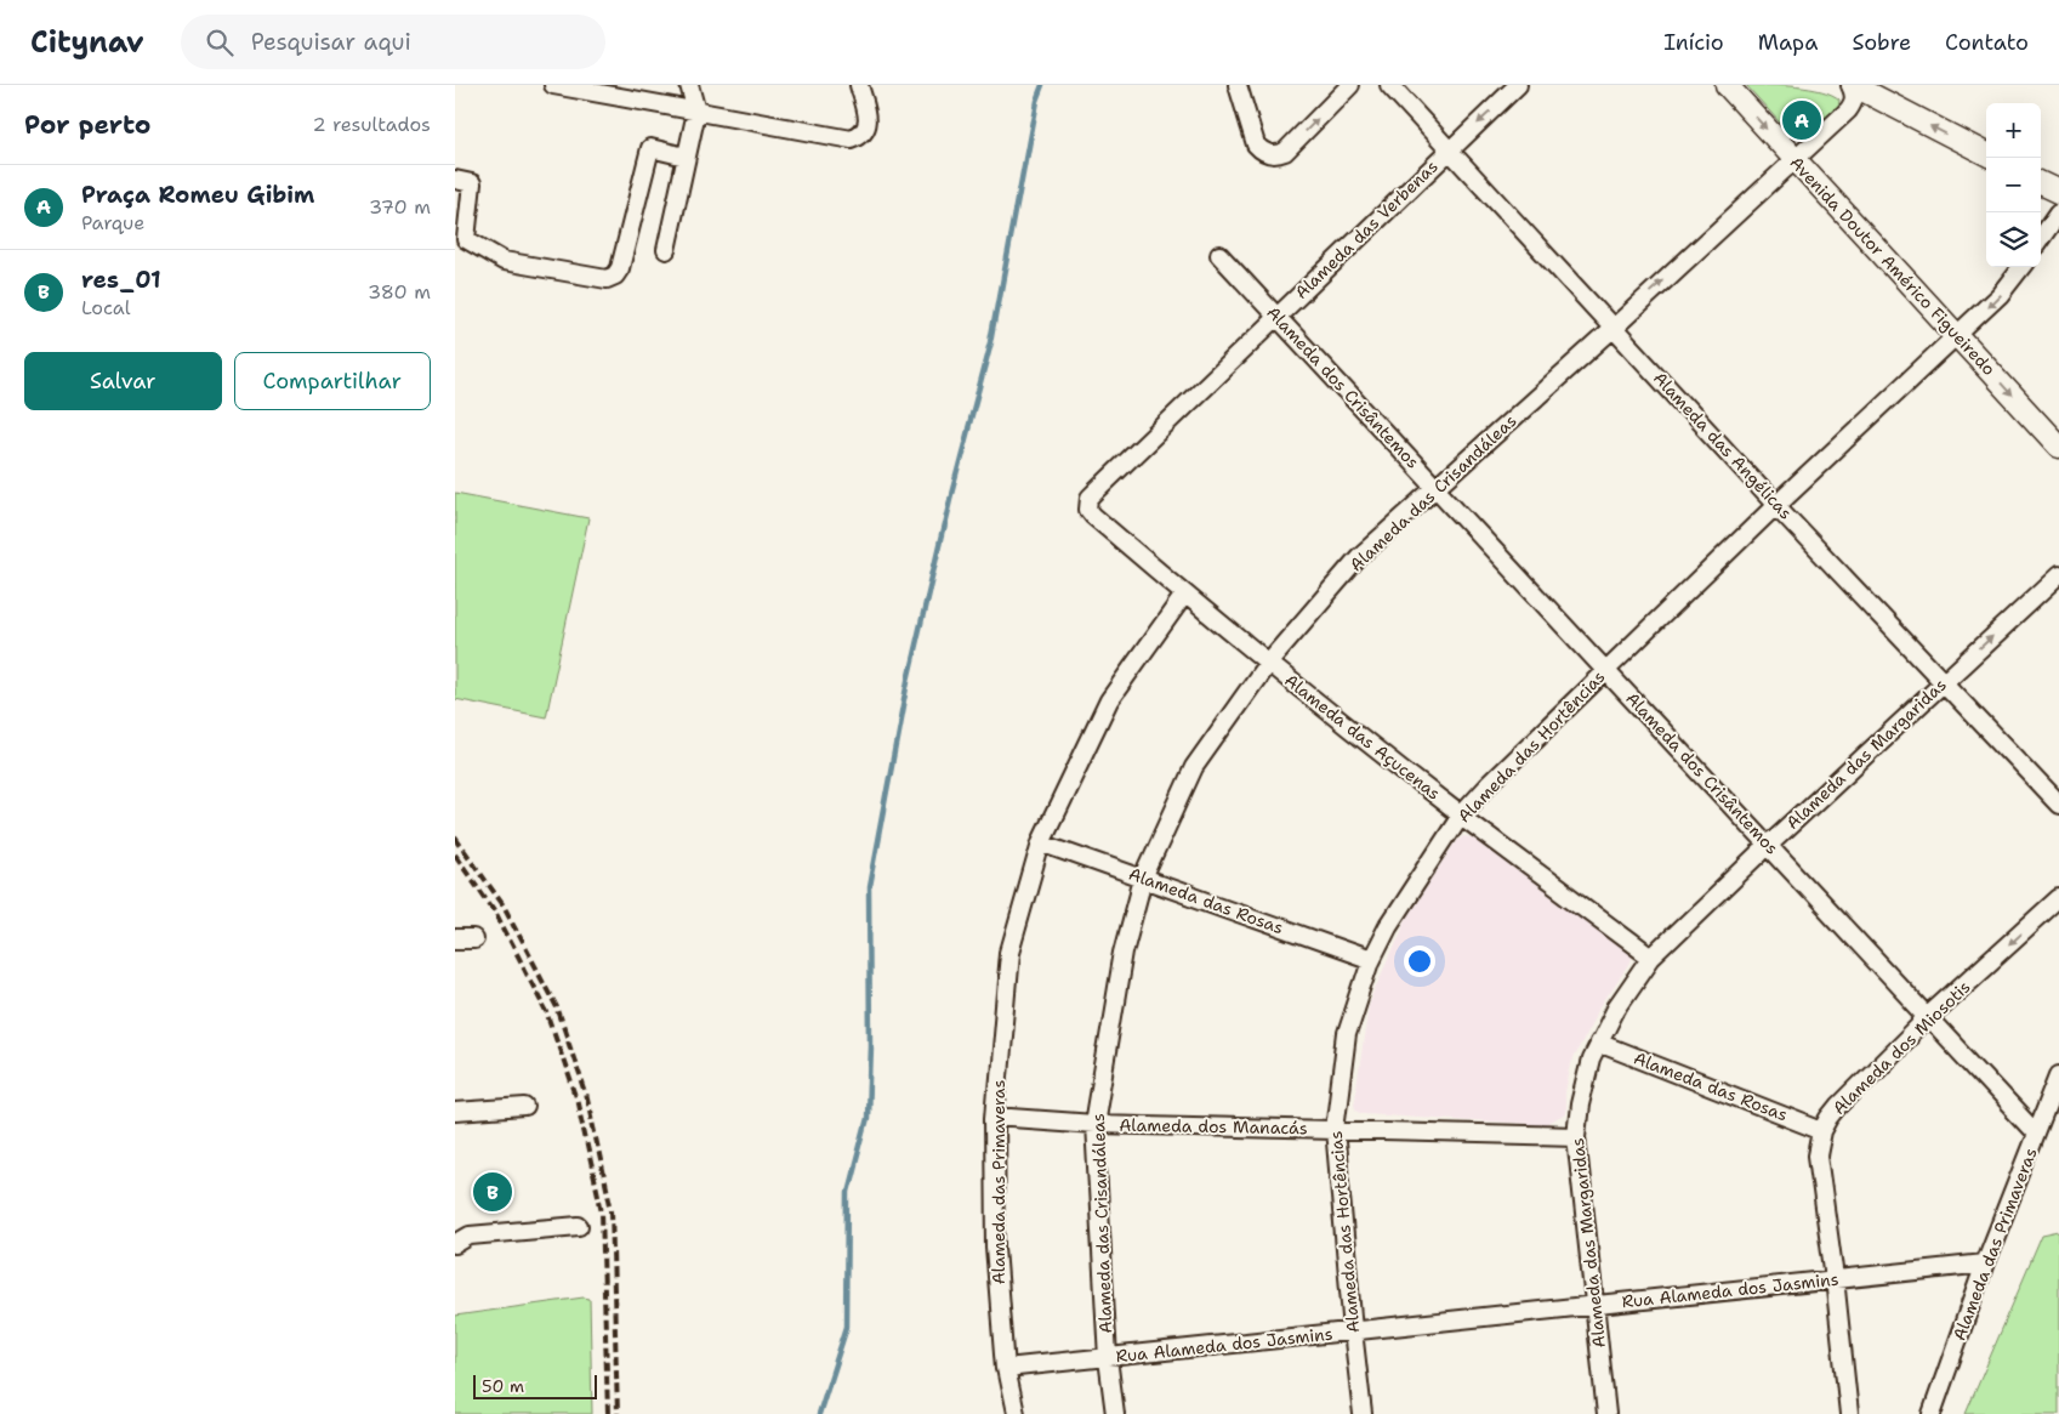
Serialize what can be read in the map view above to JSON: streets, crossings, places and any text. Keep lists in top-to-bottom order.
{
  "streets": {
    "main road": ["Avenida Doutor Américo Figueiredo"],
    "street": [
      "Alameda das Verbenas",
      "Alameda dos Crisântemos",
      "Alameda das Angélicas",
      "Alameda das Crisandáleas",
      "Alameda das Açucenas",
      "Alameda das Hortências",
      "Alameda das Margaridas",
      "Alameda das Rosas",
      "Alameda dos Miosotis",
      "Alameda dos Manacás",
      "Alameda das Primaveras",
      "Rua Alameda dos Jasmins"
    ]
  },
  "crossings": [
    ["Alameda das Verbenas", "Alameda dos Crisântemos"],
    ["Alameda das Verbenas", "Alameda das Angélicas"],
    ["Alameda das Verbenas", "Alameda das Açucenas"],
    ["Avenida Doutor Américo Figueiredo", "Alameda das Crisandáleas"],
    ["Avenida Doutor Américo Figueiredo", "Alameda das Hortências"],
    ["Alameda dos Crisântemos", "Alameda das Crisandáleas"],
    ["Alameda dos Crisântemos", "Alameda das Hortências"],
    ["Alameda dos Crisântemos", "Alameda das Margaridas"],
    ["Alameda dos Crisântemos", "Alameda dos Miosotis"],
    ["Alameda dos Crisântemos", "Alameda das Primaveras"],
    ["Alameda das Angélicas", "Alameda das Crisandáleas"],
    ["Alameda das Angélicas", "Alameda das Hortências"],
    ["Alameda das Angélicas", "Alameda das Margaridas"],
    ["Alameda das Crisandáleas", "Alameda das Açucenas"],
    ["Alameda das Crisandáleas", "Alameda das Rosas"],
    ["Alameda das Crisandáleas", "Alameda dos Manacás"],
    ["Alameda das Crisandáleas", "Rua Alameda dos Jasmins"],
    ["Alameda das Açucenas", "Alameda das Hortências"],
    ["Alameda das Açucenas", "Alameda das Margaridas"],
    ["Alameda das Açucenas", "Alameda das Primaveras"],
    ["Alameda das Hortências", "Alameda das Rosas"],
    ["Alameda das Hortências", "Alameda dos Manacás"],
    ["Alameda das Hortências", "Rua Alameda dos Jasmins"],
    ["Alameda das Margaridas", "Alameda das Rosas"],
    ["Alameda das Margaridas", "Alameda dos Manacás"],
    ["Alameda das Margaridas", "Rua Alameda dos Jasmins"],
    ["Alameda das Rosas", "Alameda dos Miosotis"],
    ["Alameda das Rosas", "Alameda das Primaveras"],
    ["Alameda dos Miosotis", "Rua Alameda dos Jasmins"],
    ["Alameda dos Manacás", "Alameda das Primaveras"],
    ["Alameda das Primaveras", "Rua Alameda dos Jasmins"]
  ],
  "one_way": ["Avenida Doutor Américo Figueiredo"],
  "scale_bar": "50 m",
  "page": {
    "header": "Citynav",
    "search": "Pesquisar aqui",
    "nav": [
      "Início",
      "Mapa",
      "Sobre",
      "Contato"
    ],
    "heading": ["Por perto", "2 resultados"],
    "pins": ["A", "B"],
    "map_buttons": ["+", "−"],
    "list": [
      {
        "mark": "A",
        "name": "Praça Romeu Gibim",
        "note": "Parque",
        "value": "370 m"
      },
      {
        "mark": "B",
        "name": "res_01",
        "note": "Local",
        "value": "380 m"
      }
    ],
    "buttons": ["Salvar", "Compartilhar"],
    "scale": "50 m"
  }
}
